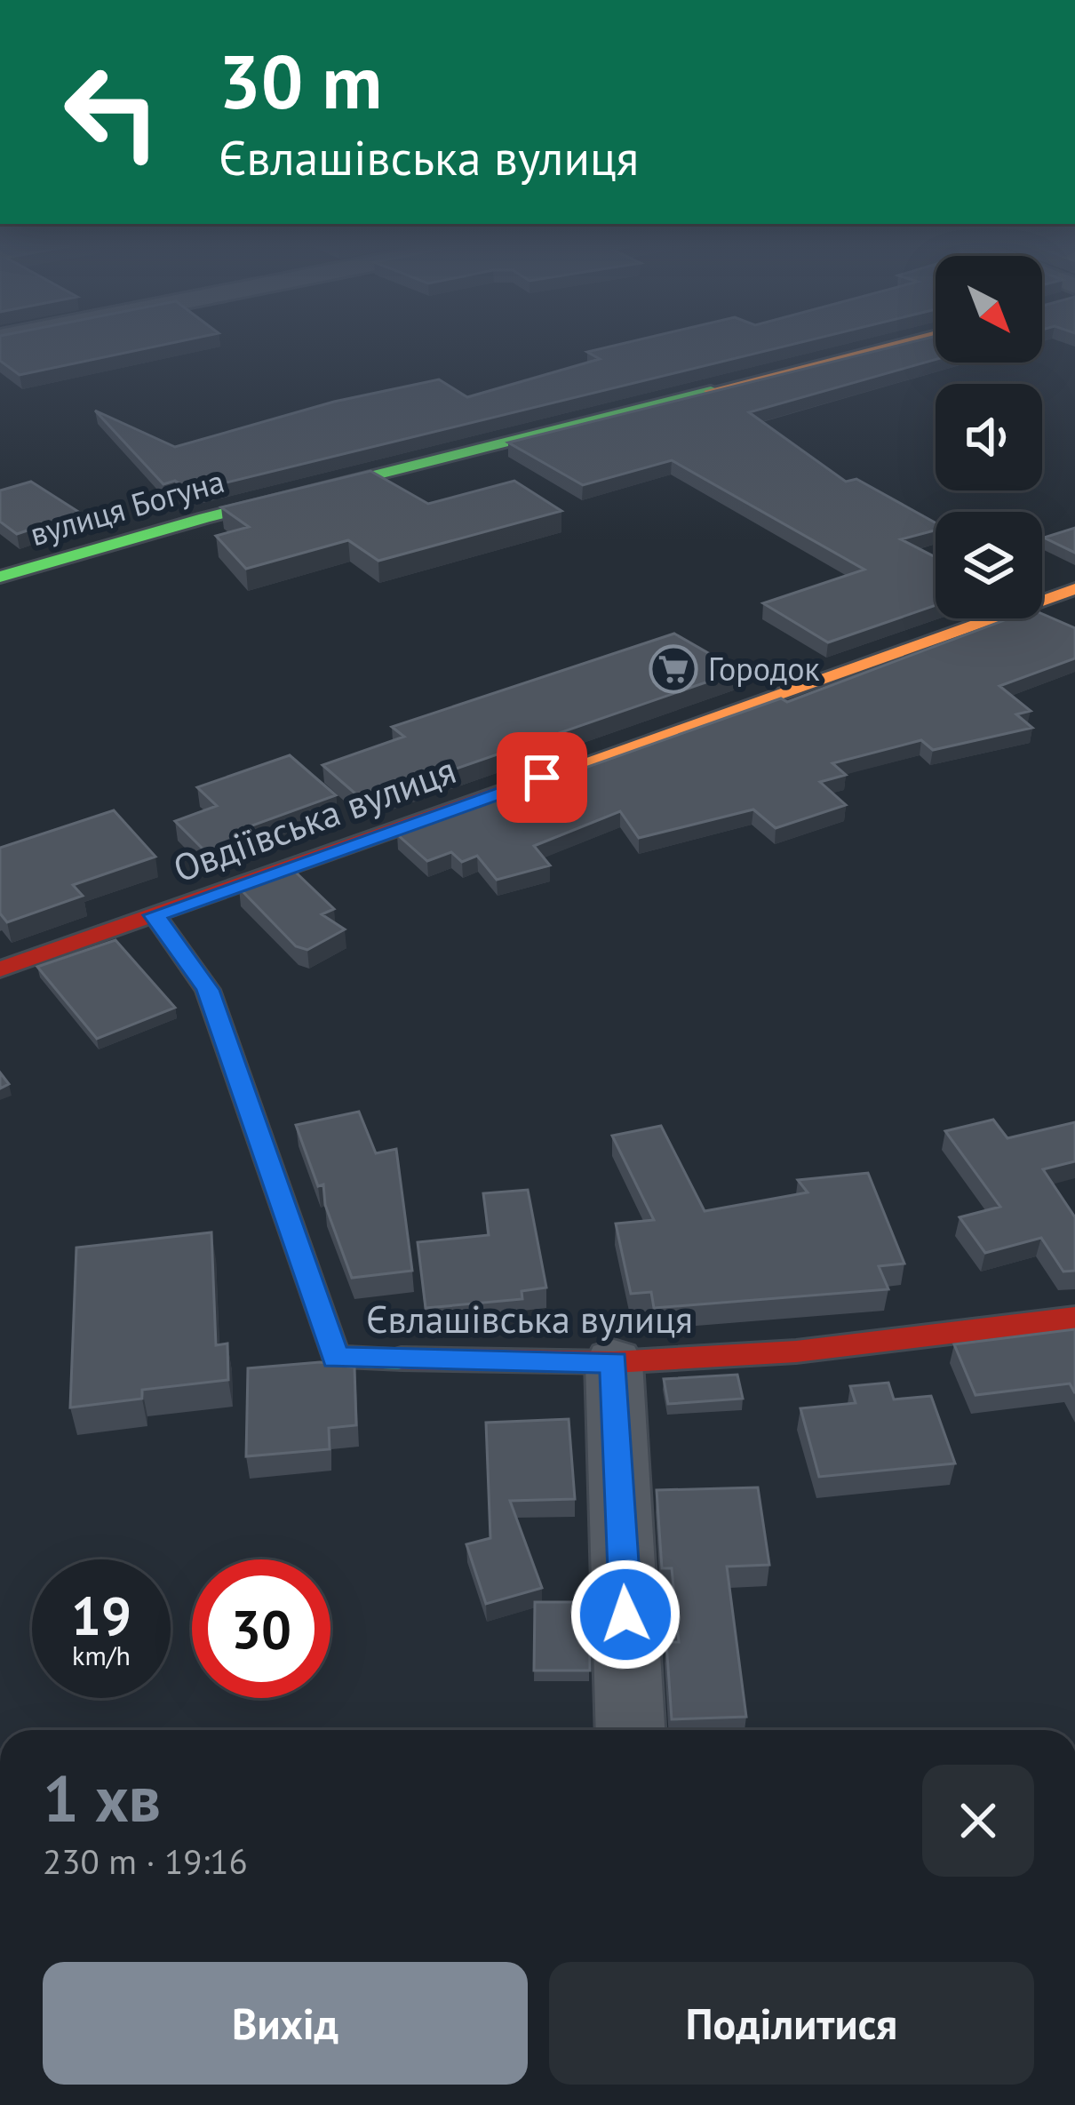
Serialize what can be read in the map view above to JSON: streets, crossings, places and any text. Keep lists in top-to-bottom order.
{
  "streets": {
    "street": ["вулиця Богуна", "Овдіївська вулиця", "Євлашівська вулиця"]
  },
  "crossings": [
    ["Овдіївська вулиця", "Євлашівська вулиця"]
  ],
  "places": {
    "supermarket": ["Городок"]
  },
  "north": "bottom right",
  "page": {
    "turn": ["30 m", "Євлашівська вулиця"],
    "speed": "19 km/h",
    "limit": "30",
    "heading": ["1 хв", "230 m · 19:16"],
    "buttons": ["Вихід", "Поділитися"]
  }
}
